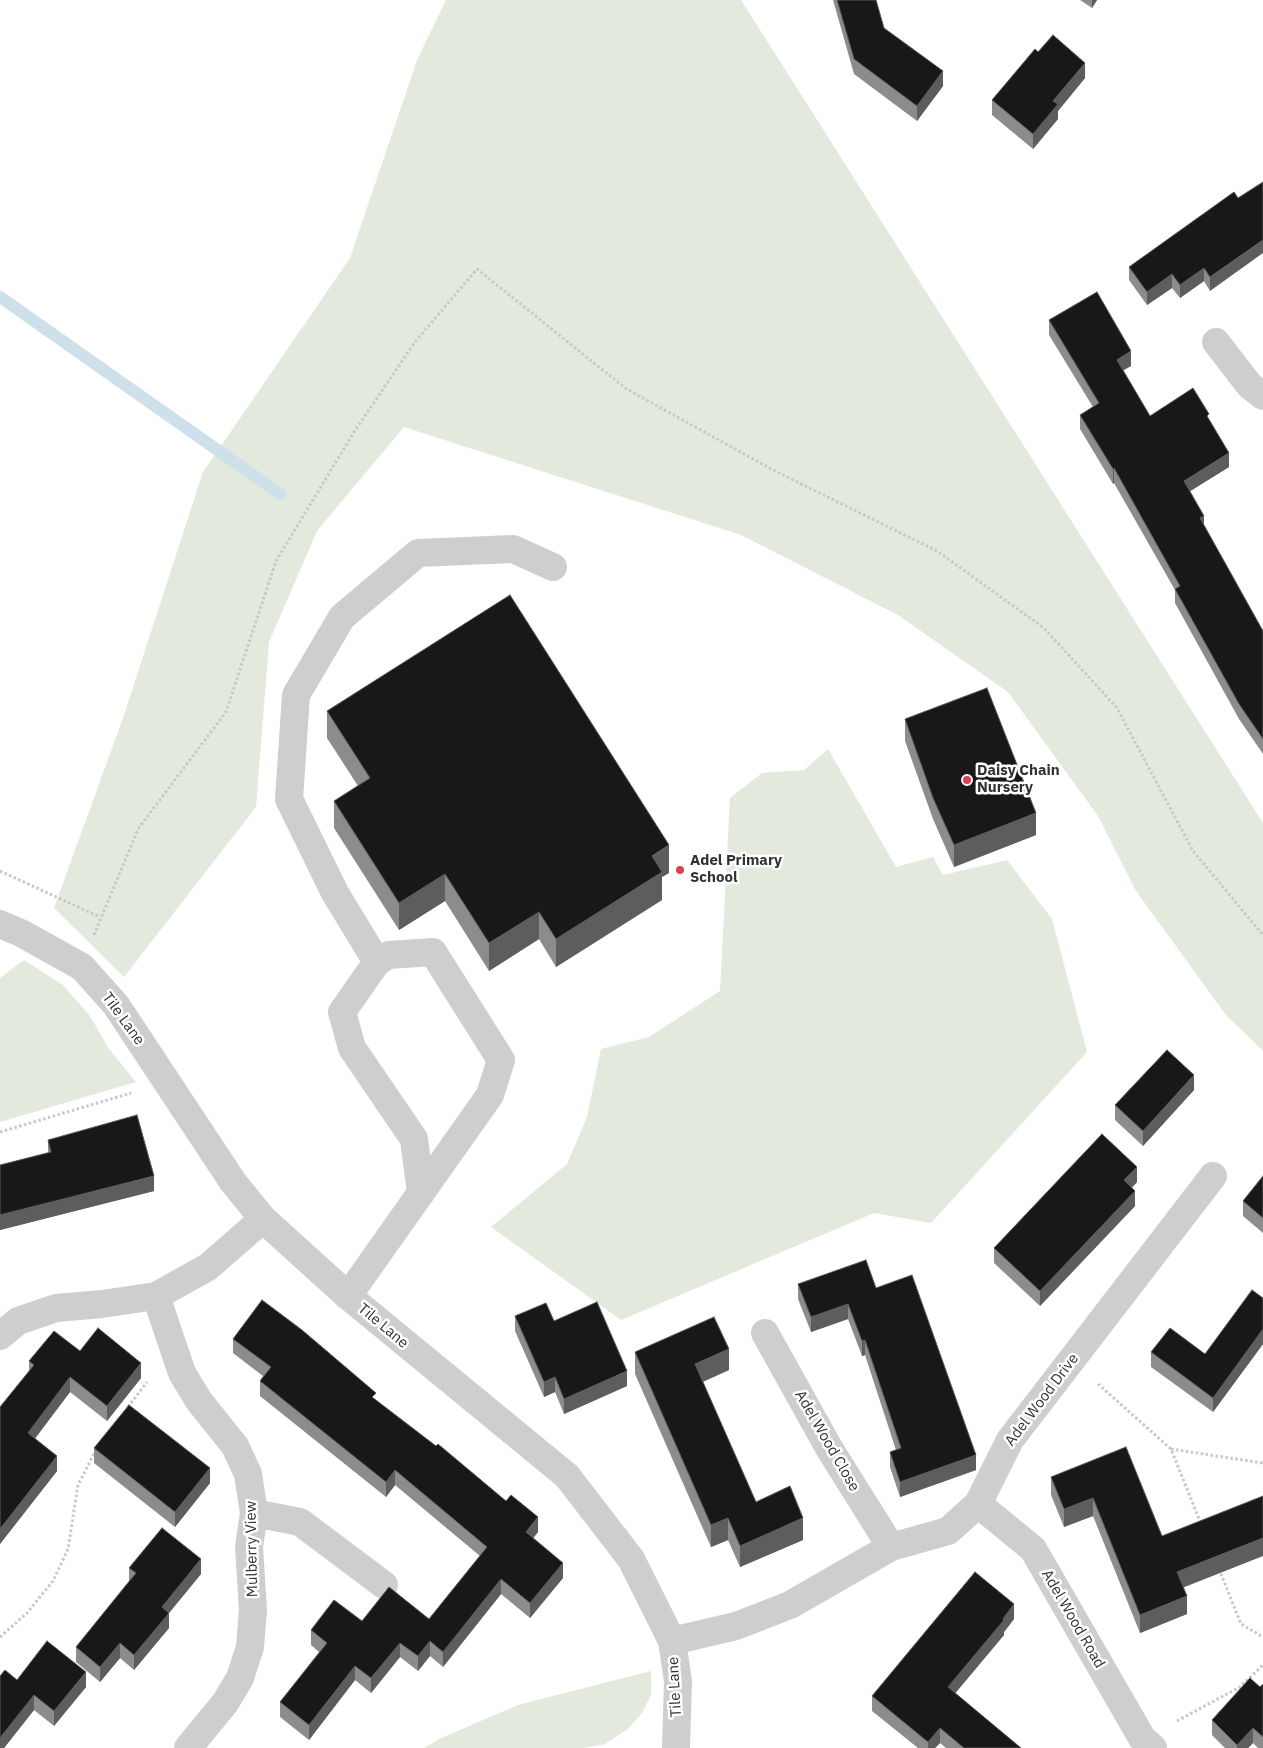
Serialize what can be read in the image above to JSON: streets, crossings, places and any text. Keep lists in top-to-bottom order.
{
  "streets": {
    "street": [
      "Tile Lane",
      "Adel Wood Drive",
      "Adel Wood Close",
      "Mulberry View",
      "Adel Wood Road"
    ]
  },
  "crossings": [
    ["Tile Lane", "Adel Wood Drive"],
    ["Adel Wood Drive", "Adel Wood Close"],
    ["Adel Wood Drive", "Adel Wood Road"]
  ],
  "places": ["Daisy Chain Nursery", "Adel Primary School"]
}
